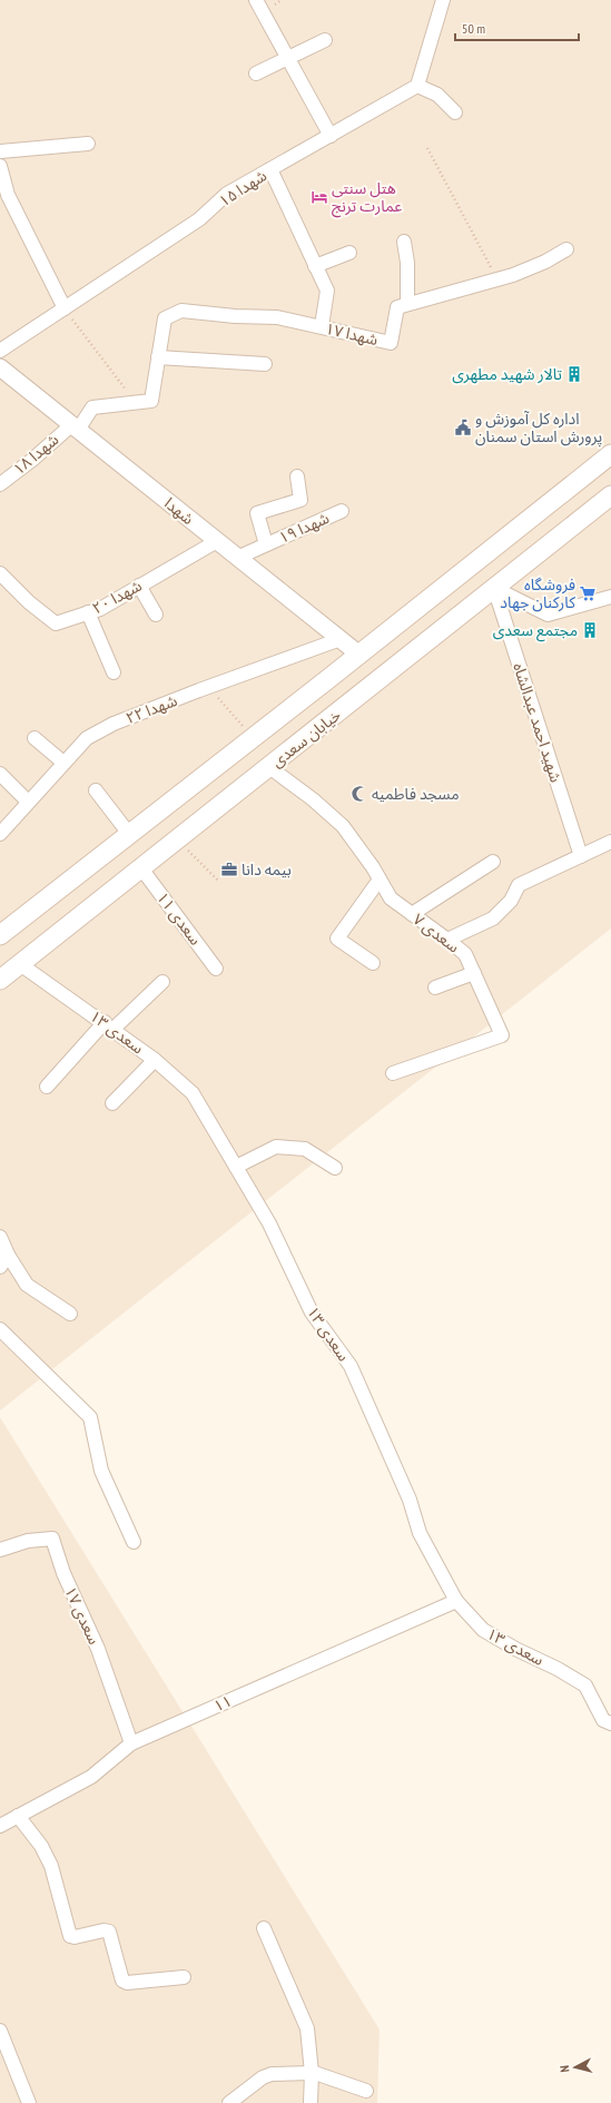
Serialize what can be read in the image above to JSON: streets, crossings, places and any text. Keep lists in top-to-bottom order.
{
  "streets": {
    "main road": ["خیابان سعدی"],
    "street": [
      "شهدا ۱۵",
      "شهدا ۱۷",
      "شهدا ۱۸",
      "شهدا",
      "شهدا ۱۹",
      "شهدا ۲۰",
      "شهدا ۲۲",
      "شهید احمد عبدالشاه",
      "سعدی ۱۱",
      "سعدی ۷",
      "سعدی ۱۳",
      "سعدی ۱۷",
      "۱۱"
    ]
  },
  "crossings": [
    ["شهدا ۱۷", "شهدا ۱۸"],
    ["شهدا ۱۷", "شهدا"],
    ["شهدا ۱۸", "شهدا"],
    ["شهدا", "شهدا ۱۹"],
    ["شهدا", "شهدا ۲۰"],
    ["شهدا", "شهدا ۲۲"],
    ["شهدا", "خیابان سعدی"],
    ["شهید احمد عبدالشاه", "خیابان سعدی"],
    ["خیابان سعدی", "سعدی ۱۱"],
    ["خیابان سعدی", "سعدی ۷"],
    ["خیابان سعدی", "سعدی ۱۳"],
    ["سعدی ۱۳", "۱۱"],
    ["سعدی ۱۷", "۱۱"]
  ],
  "places": {
    "hotel": ["هتل سنتی عمارت ترنج"],
    "building": ["تالار شهید مطهری", "مجتمع سعدی"],
    "public building": ["اداره کل آموزش و پرورش استان سمنان"],
    "supermarket": ["فروشگاه کارکنان جهاد"],
    "mosque": ["مسجد فاطمیه"],
    "office": ["بیمه دانا"]
  },
  "scale_bar": "50 m",
  "north": "left"
}
